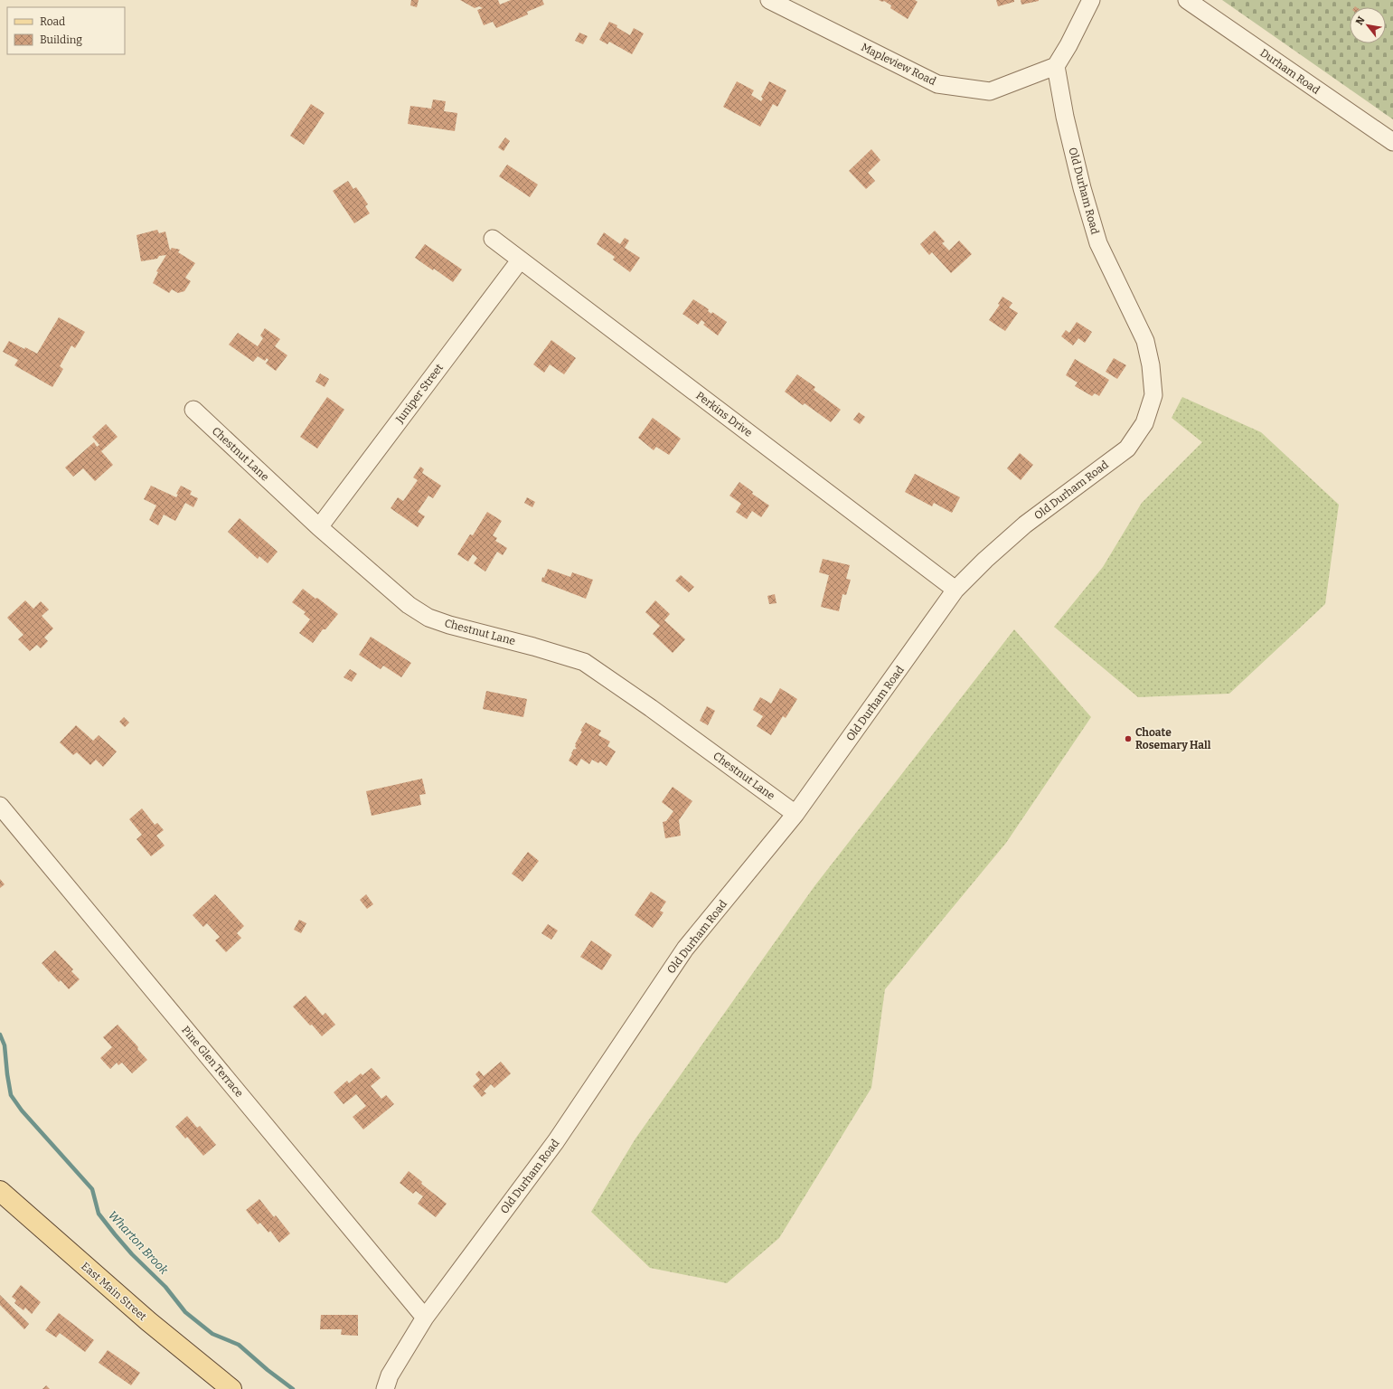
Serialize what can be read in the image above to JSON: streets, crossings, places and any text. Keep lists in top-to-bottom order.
{
  "streets": {
    "main road": ["East Main Street"],
    "street": [
      "Mapleview Road",
      "Durham Road",
      "Old Durham Road",
      "Juniper Street",
      "Perkins Drive",
      "Chestnut Lane",
      "Pine Glen Terrace"
    ]
  },
  "crossings": [
    ["Mapleview Road", "Old Durham Road"],
    ["Old Durham Road", "Perkins Drive"],
    ["Old Durham Road", "Chestnut Lane"],
    ["Old Durham Road", "Pine Glen Terrace"],
    ["Juniper Street", "Perkins Drive"],
    ["Juniper Street", "Chestnut Lane"]
  ],
  "water": ["Wharton Brook"],
  "places": ["Choate Rosemary Hall"],
  "legend": ["Road", "Building"],
  "north": "top left"
}
